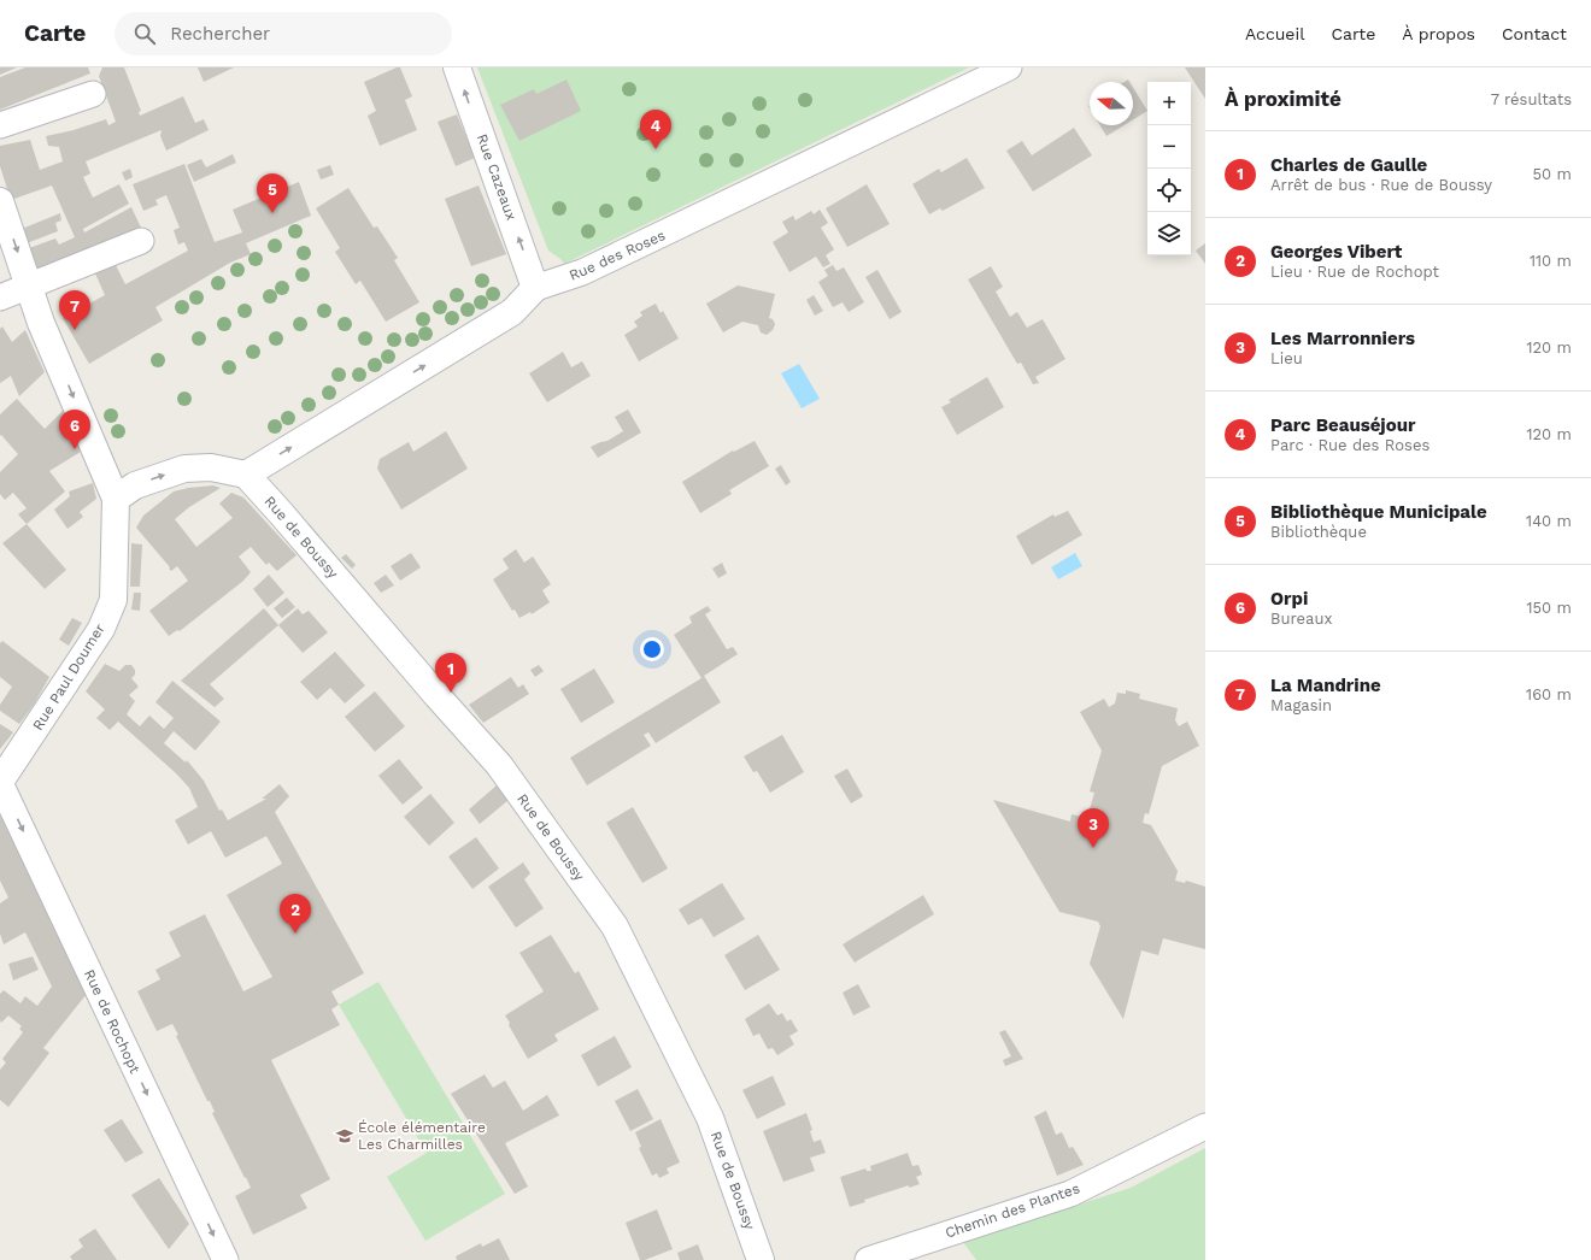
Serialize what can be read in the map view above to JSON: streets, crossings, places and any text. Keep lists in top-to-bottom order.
{
  "streets": {
    "street": [
      "Rue Cazeaux",
      "Rue des Roses",
      "Rue de Boussy",
      "Rue Paul Doumer",
      "Rue de Rochopt",
      "Chemin des Plantes"
    ]
  },
  "crossings": [
    ["Rue Cazeaux", "Rue des Roses"],
    ["Rue Paul Doumer", "Rue de Rochopt"]
  ],
  "one_way": ["Rue Cazeaux", "Rue de Rochopt"],
  "places": {
    "school or university": ["École élémentaire Les Charmilles"]
  },
  "north": "left",
  "page": {
    "header": "Carte",
    "search": "Rechercher",
    "nav": [
      "Accueil",
      "Carte",
      "À propos",
      "Contact"
    ],
    "heading": ["À proximité", "7 résultats"],
    "map_buttons": ["+", "−"],
    "pins": [
      "4",
      "5",
      "7",
      "6",
      "1",
      "3",
      "2"
    ],
    "list": [
      {
        "mark": "1",
        "name": "Charles de Gaulle",
        "note": "Arrêt de bus · Rue de Boussy",
        "value": "50 m"
      },
      {
        "mark": "2",
        "name": "Georges Vibert",
        "note": "Lieu · Rue de Rochopt",
        "value": "110 m"
      },
      {
        "mark": "3",
        "name": "Les Marronniers",
        "note": "Lieu",
        "value": "120 m"
      },
      {
        "mark": "4",
        "name": "Parc Beauséjour",
        "note": "Parc · Rue des Roses",
        "value": "120 m"
      },
      {
        "mark": "5",
        "name": "Bibliothèque Municipale",
        "note": "Bibliothèque",
        "value": "140 m"
      },
      {
        "mark": "6",
        "name": "Orpi",
        "note": "Bureaux",
        "value": "150 m"
      },
      {
        "mark": "7",
        "name": "La Mandrine",
        "note": "Magasin",
        "value": "160 m"
      }
    ]
  }
}
